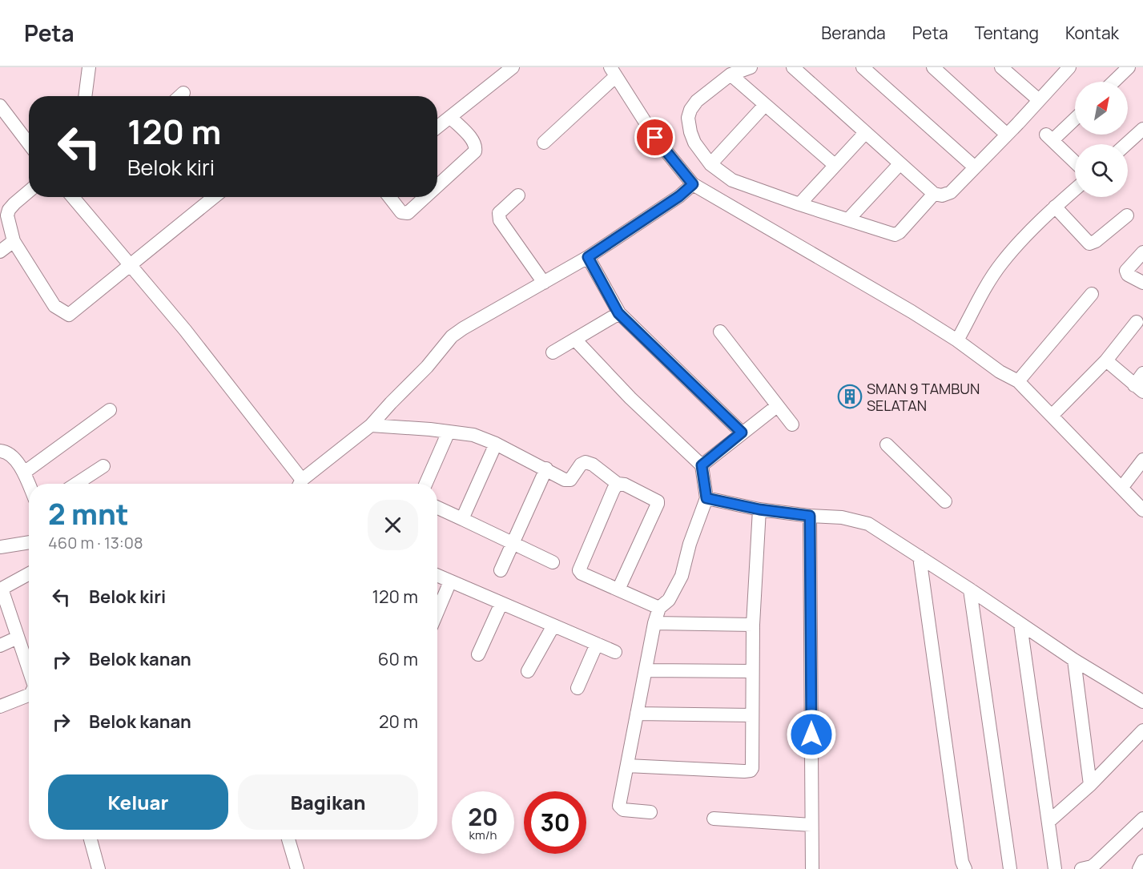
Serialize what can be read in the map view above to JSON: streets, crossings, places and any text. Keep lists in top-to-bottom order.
{
  "places": {
    "building": ["SMAN 9 TAMBUN SELATAN"]
  },
  "north": "top right",
  "page": {
    "header": "Peta",
    "nav": [
      "Beranda",
      "Peta",
      "Tentang",
      "Kontak"
    ],
    "turn": ["120 m", "Belok kiri"],
    "heading": ["2 mnt", "460 m · 13:08"],
    "list": [
      {
        "name": "Belok kiri",
        "value": "120 m"
      },
      {
        "name": "Belok kanan",
        "value": "60 m"
      },
      {
        "name": "Belok kanan",
        "value": "20 m"
      }
    ],
    "buttons": ["Keluar", "Bagikan"],
    "speed": "20 km/h",
    "limit": "30"
  }
}
